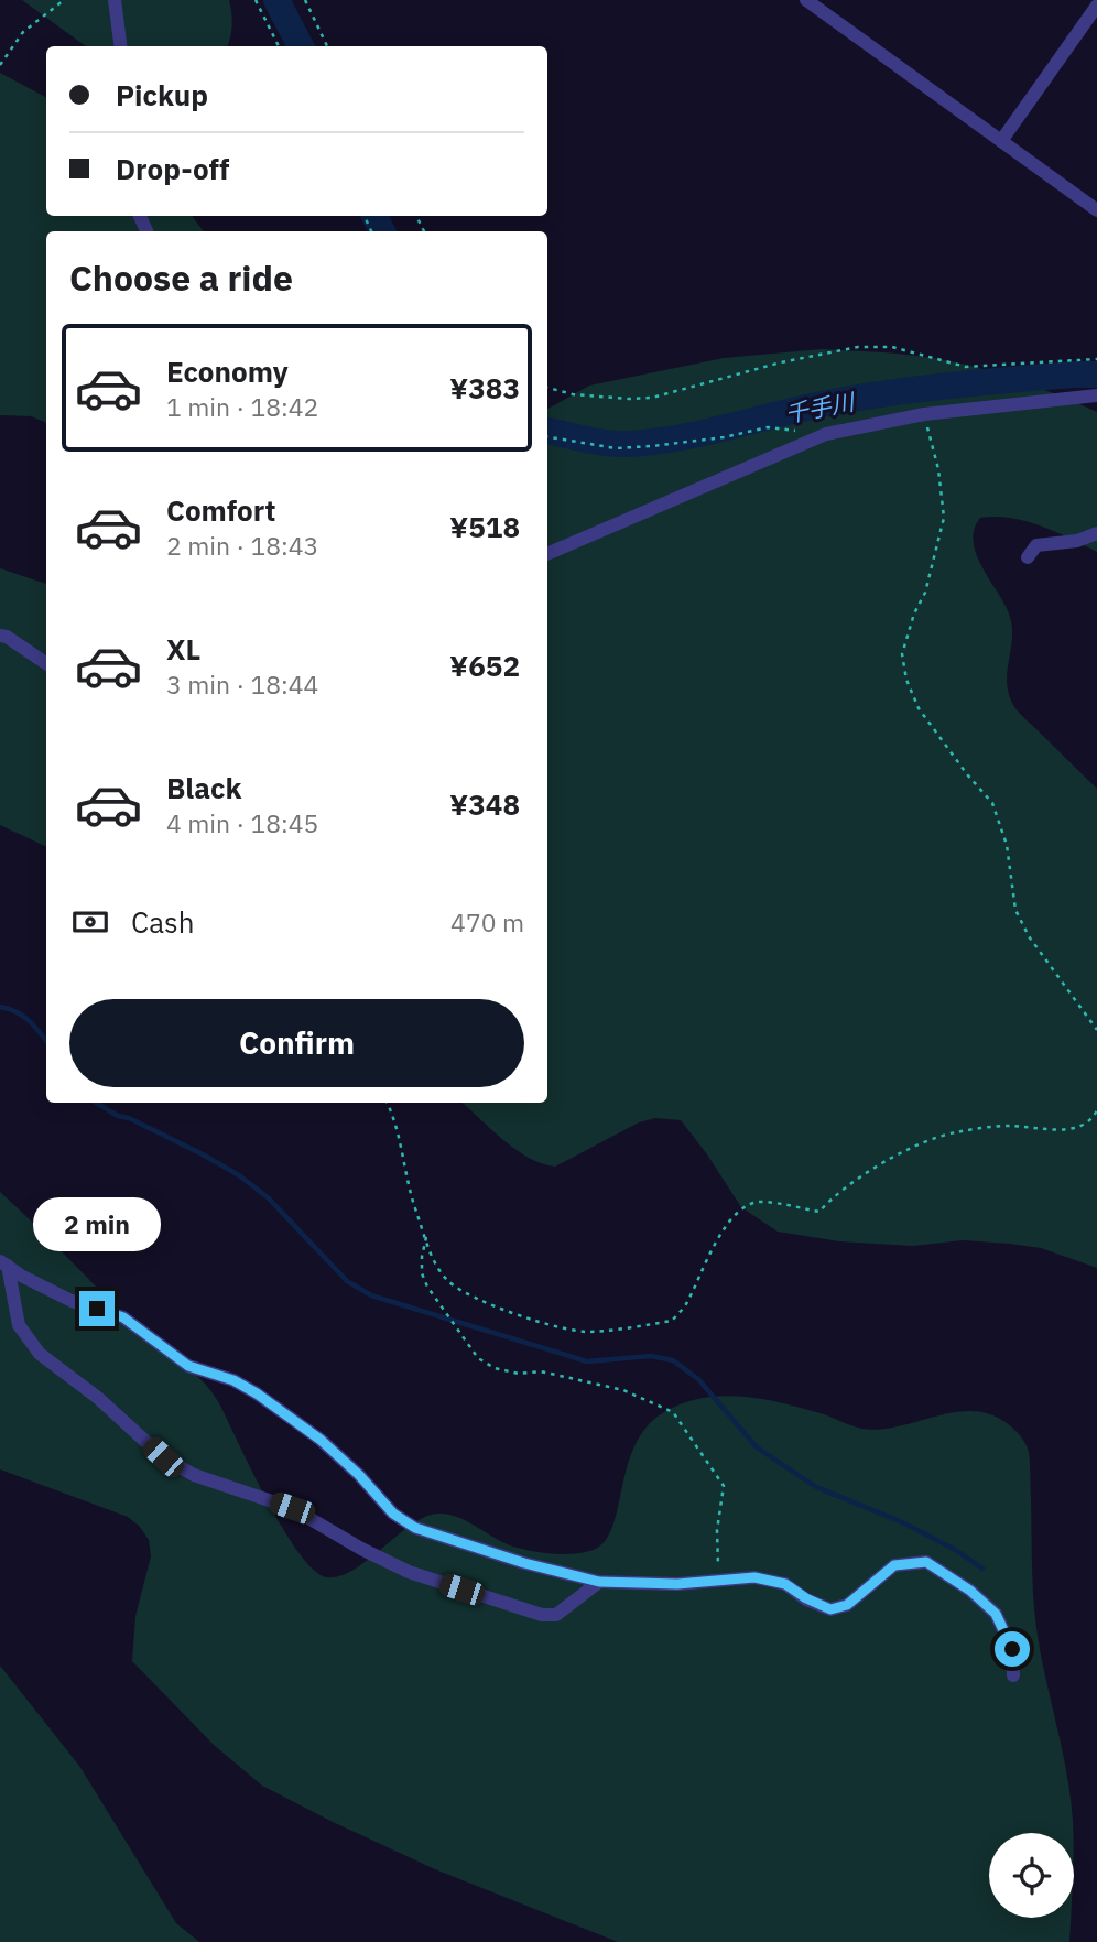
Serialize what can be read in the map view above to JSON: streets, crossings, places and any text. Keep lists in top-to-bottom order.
{
  "water": ["千手川"],
  "page": {
    "banner": ["Pickup", "Drop-off"],
    "heading": "Choose a ride",
    "list": [
      {
        "name": "Economy",
        "note": "1 min · 18:42",
        "value": "¥383"
      },
      {
        "name": "Comfort",
        "note": "2 min · 18:43",
        "value": "¥518"
      },
      {
        "name": "XL",
        "note": "3 min · 18:44",
        "value": "¥652"
      },
      {
        "name": "Black",
        "note": "4 min · 18:45",
        "value": "¥348"
      }
    ],
    "pay": ["Cash", "470 m"],
    "buttons": "Confirm",
    "bubble": "2 min"
  }
}
